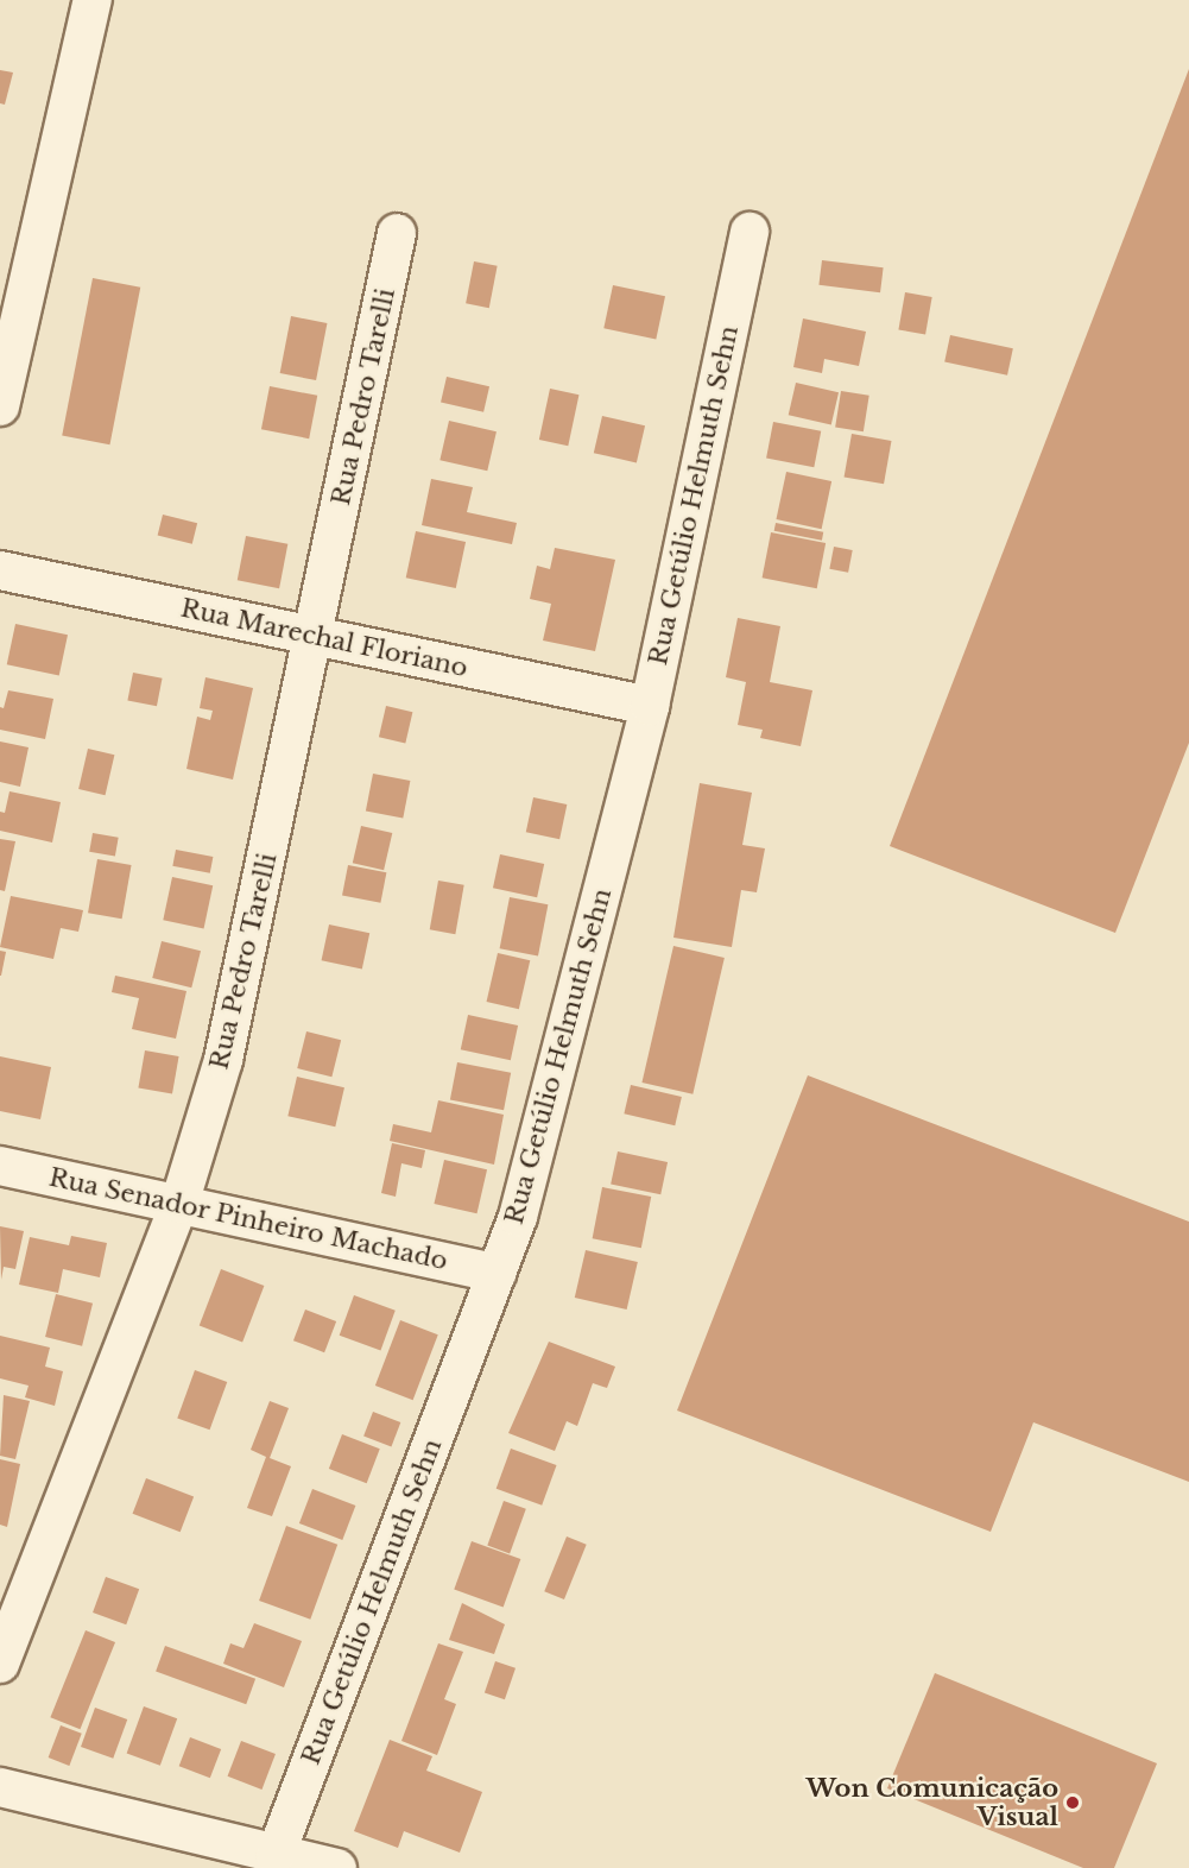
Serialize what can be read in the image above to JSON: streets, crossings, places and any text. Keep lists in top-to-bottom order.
{
  "streets": {
    "street": [
      "Rua Pedro Tarelli",
      "Rua Getúlio Helmuth Sehn",
      "Rua Marechal Floriano",
      "Rua Senador Pinheiro Machado"
    ]
  },
  "crossings": [
    ["Rua Pedro Tarelli", "Rua Marechal Floriano"],
    ["Rua Pedro Tarelli", "Rua Senador Pinheiro Machado"],
    ["Rua Getúlio Helmuth Sehn", "Rua Marechal Floriano"],
    ["Rua Getúlio Helmuth Sehn", "Rua Senador Pinheiro Machado"]
  ],
  "places": ["Won Comunicação Visual"]
}
